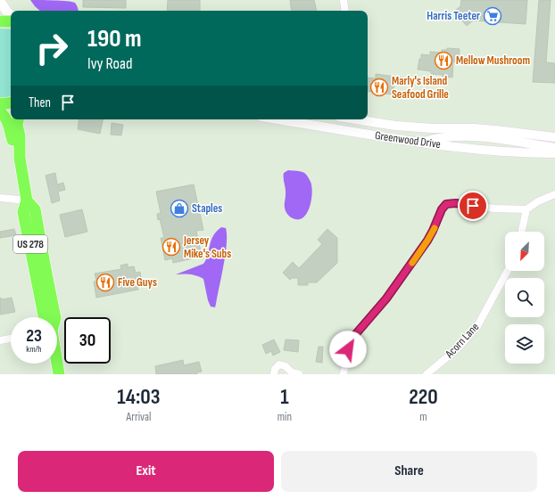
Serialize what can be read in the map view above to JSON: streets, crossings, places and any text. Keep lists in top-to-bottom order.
{
  "streets": {
    "highway": ["US 278"],
    "street": ["Greenwood Drive", "Acorn Lane"]
  },
  "places": {
    "supermarket": ["Harris Teeter"],
    "restaurant": [
      "Mellow Mushroom",
      "Marly's Island Seafood Grille",
      "Jersey Mike's Subs",
      "Five Guys"
    ],
    "shop": ["Staples"]
  },
  "north": "bottom left",
  "page": {
    "turn": ["190 m", "Ivy Road"],
    "then": "Then",
    "speed": "23 km/h",
    "limit": "30",
    "eta": [
      "14:03",
      "Arrival",
      "1",
      "min",
      "220",
      "m"
    ],
    "buttons": ["Exit", "Share"]
  }
}
